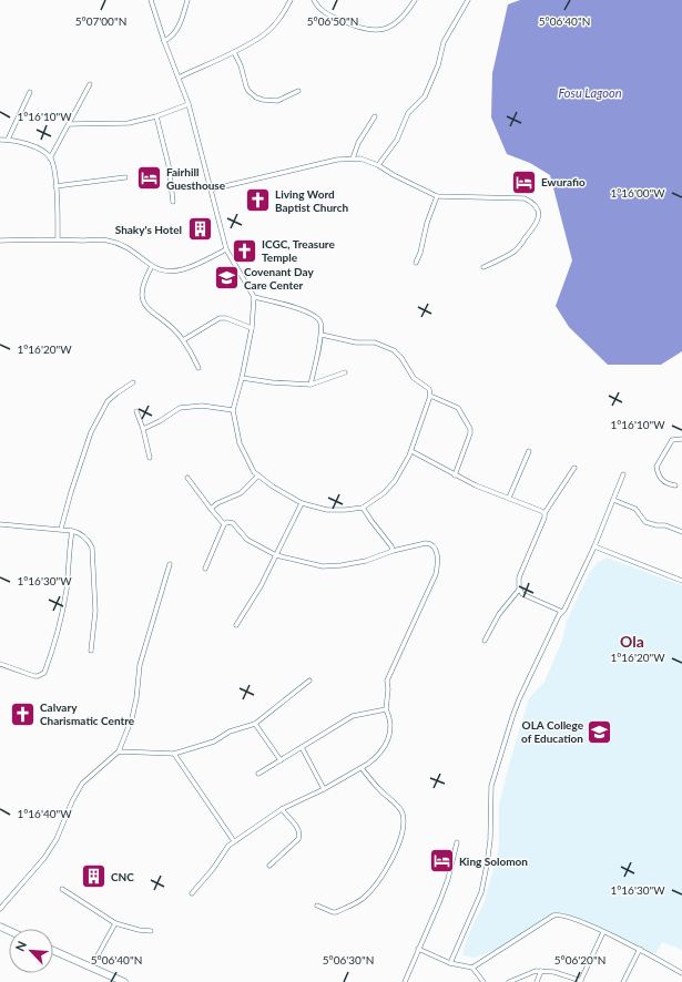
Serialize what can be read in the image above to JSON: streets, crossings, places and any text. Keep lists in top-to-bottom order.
{
  "districts": ["Ola"],
  "water": ["Fosu Lagoon"],
  "places": {
    "hotel": ["Fairhill Guesthouse", "Ewurafio", "King Solomon"],
    "church": ["Living Word Baptist Church", "ICGC, Treasure Temple", "Calvary Charismatic Centre"],
    "building": ["Shaky's Hotel", "CNC"],
    "school or university": ["Covenant Day Care Center", "OLA College of Education"]
  },
  "north": "top left",
  "coordinates": [
    "5°07'00\"N",
    "5°06'50\"N",
    "5°06'40\"N",
    "1°16'10\"W",
    "1°16'00\"W",
    "1°16'20\"W",
    "1°16'30\"W",
    "1°16'40\"W",
    "5°06'20\"N",
    "5°06'30\"N"
  ]
}
